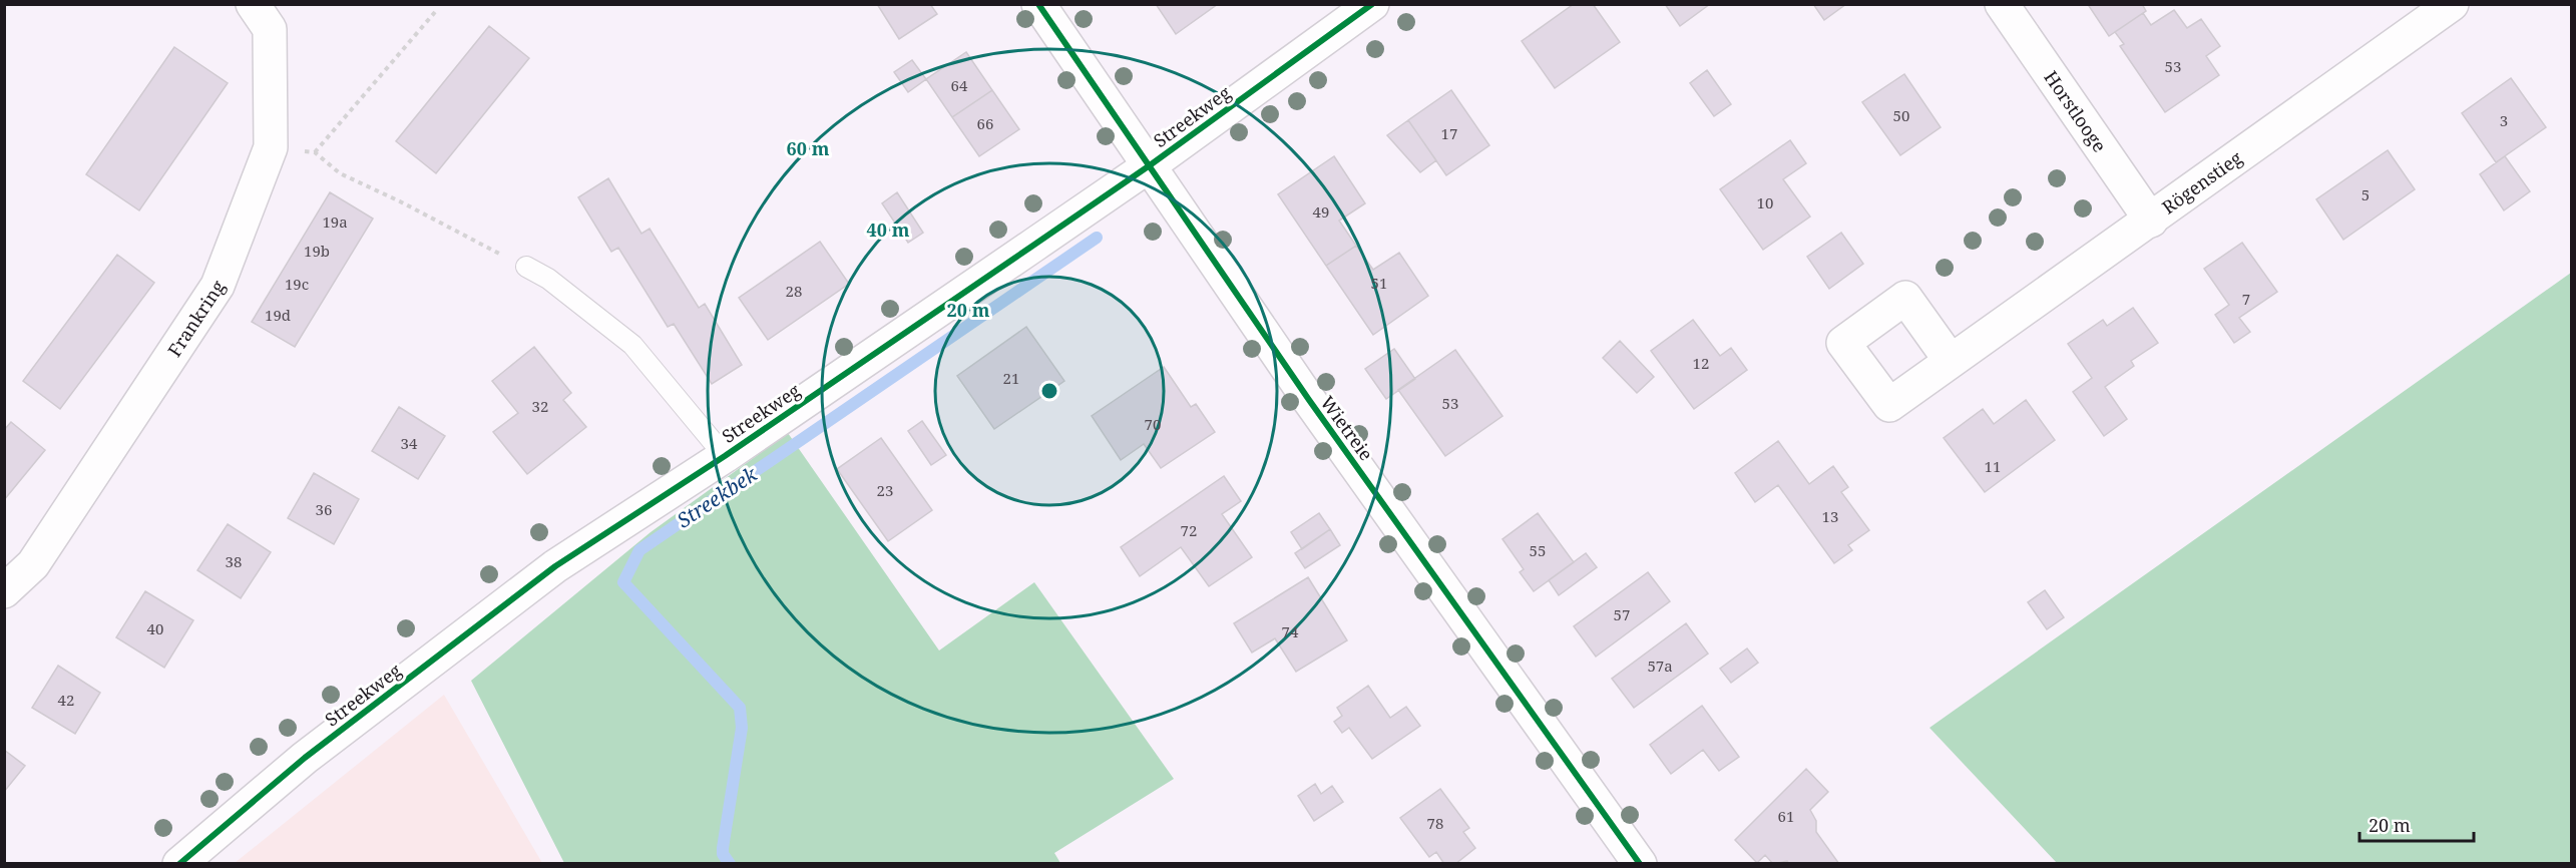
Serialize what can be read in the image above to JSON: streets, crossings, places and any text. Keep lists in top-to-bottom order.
{
  "streets": {
    "street": [
      "Horstlooge",
      "Streekweg",
      "Rögenstieg",
      "Frankring",
      "Wietreie"
    ]
  },
  "crossings": [
    ["Horstlooge", "Rögenstieg"],
    ["Streekweg", "Wietreie"]
  ],
  "water": ["Streekbek"],
  "house_numbers": [
    "53",
    "64",
    "50",
    "3",
    "66",
    "17",
    "5",
    "10",
    "49",
    "19a",
    "19b",
    "51",
    "19c",
    "28",
    "7",
    "19d",
    "12",
    "21",
    "53",
    "32",
    "70",
    "34",
    "11",
    "23",
    "36",
    "13",
    "72",
    "55",
    "38",
    "57",
    "40",
    "74",
    "57a",
    "42",
    "61",
    "78"
  ],
  "scale_bar": "20 m",
  "rings": ["60 m", "40 m", "20 m"]
}
